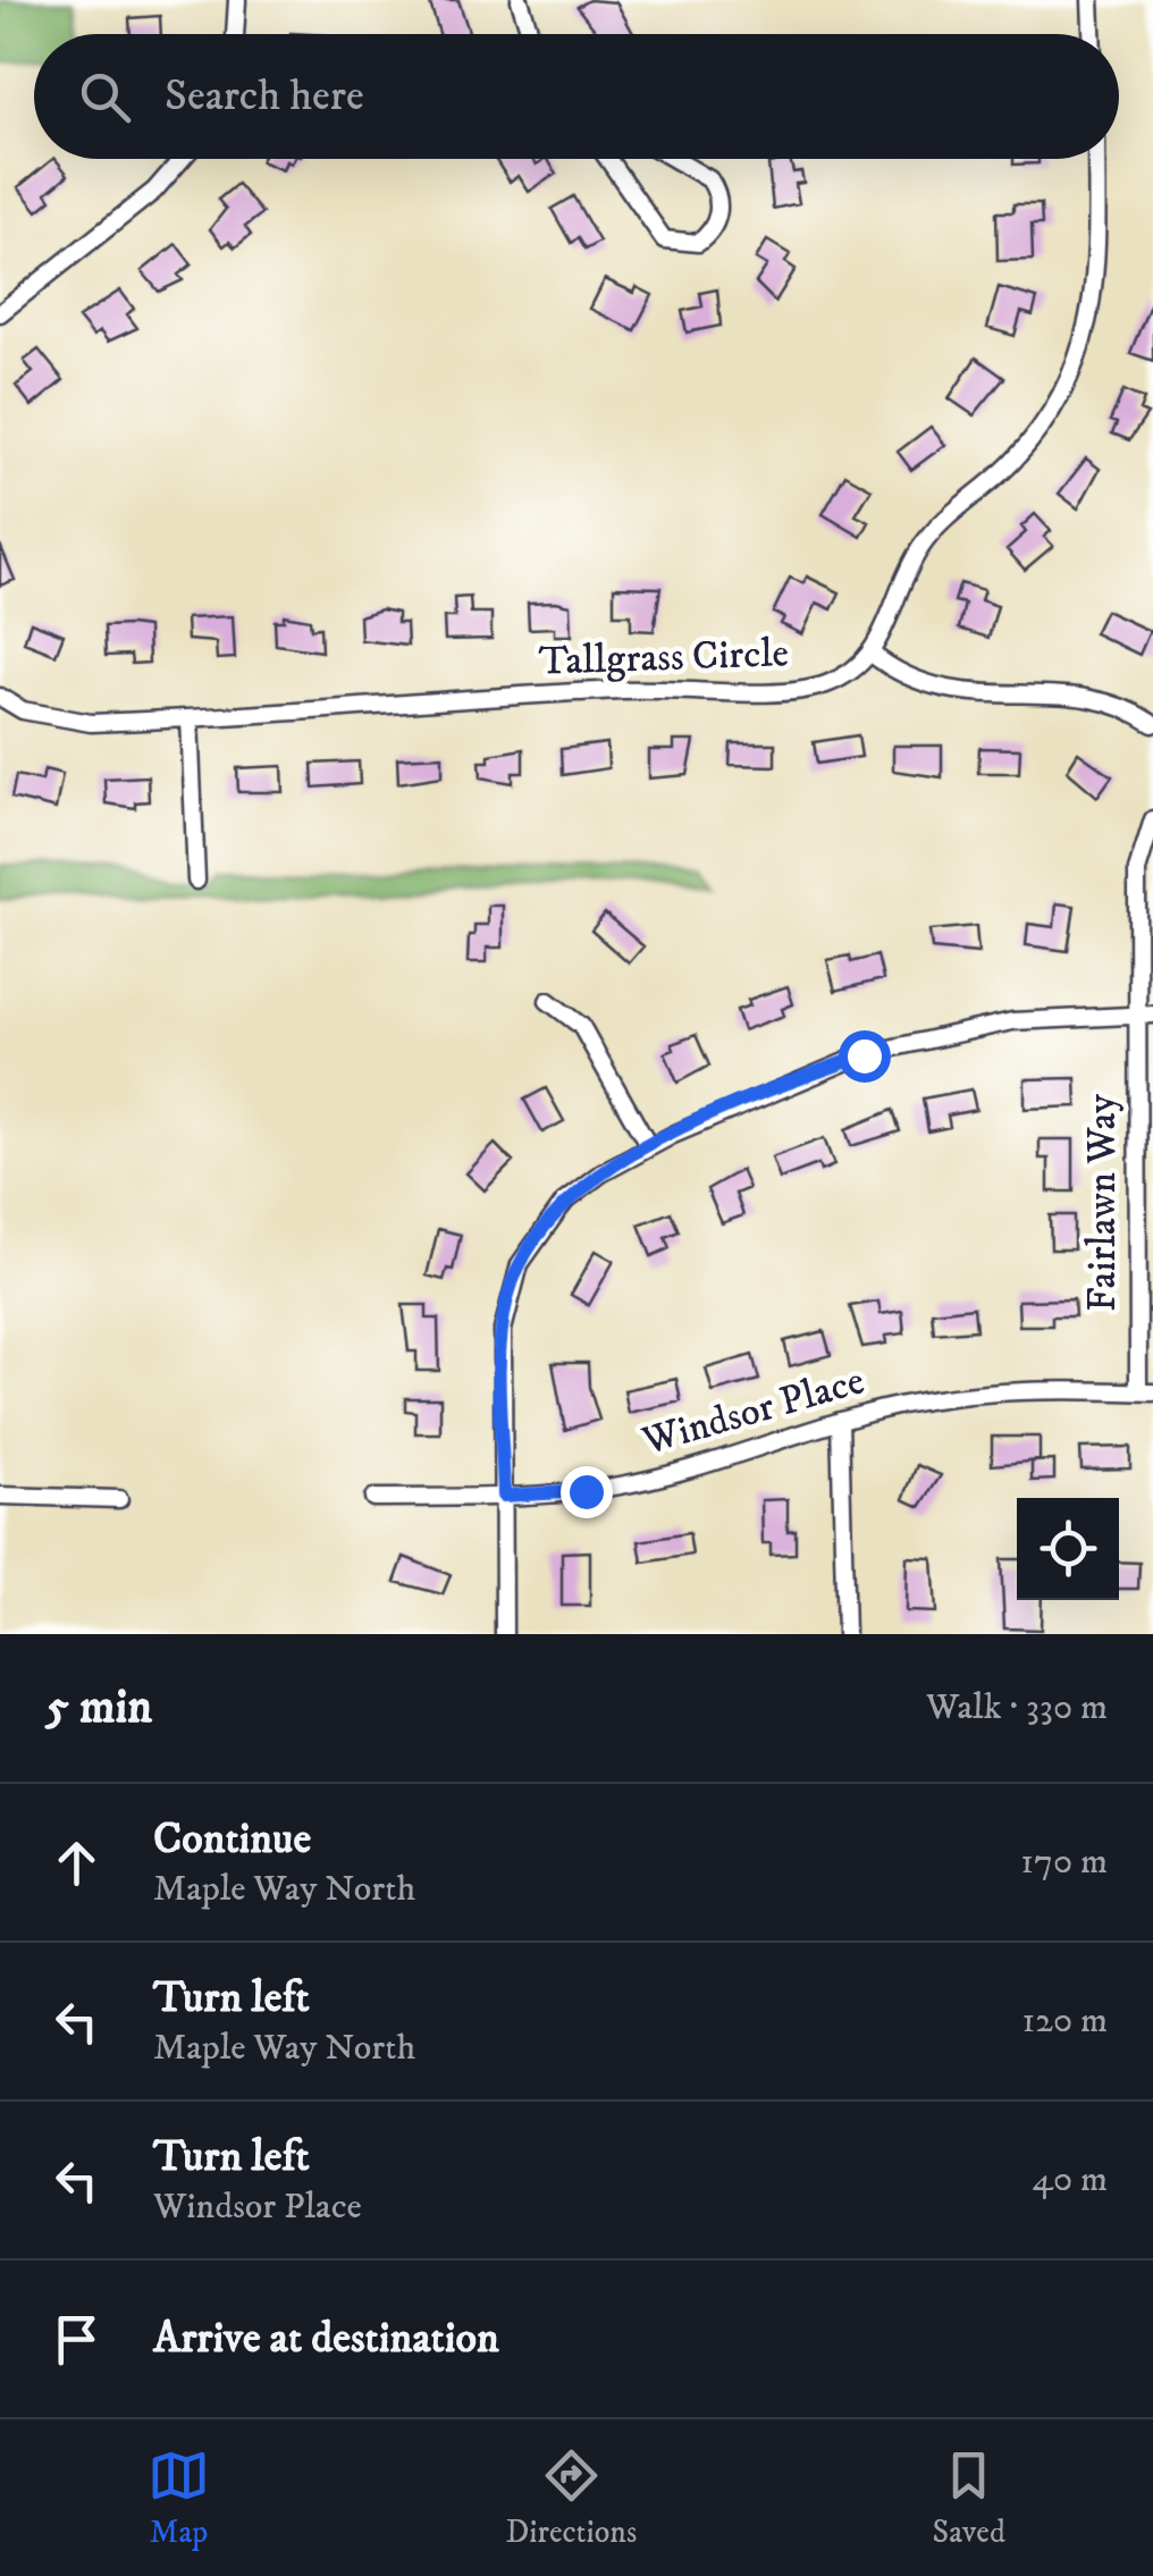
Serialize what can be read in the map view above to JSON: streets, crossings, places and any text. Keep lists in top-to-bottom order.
{
  "streets": {
    "street": ["Tallgrass Circle", "Fairlawn Way", "Windsor Place"]
  },
  "crossings": [
    ["Fairlawn Way", "Windsor Place"]
  ],
  "page": {
    "search": "Search here",
    "heading": ["5 min", "Walk · 330 m"],
    "list": [
      ["Continue", "Maple Way North", "170 m"],
      ["Turn left", "Maple Way North", "120 m"],
      ["Turn left", "Windsor Place", "40 m"],
      "Arrive at destination"
    ],
    "nav": ["Map", "Directions", "Saved"]
  }
}
